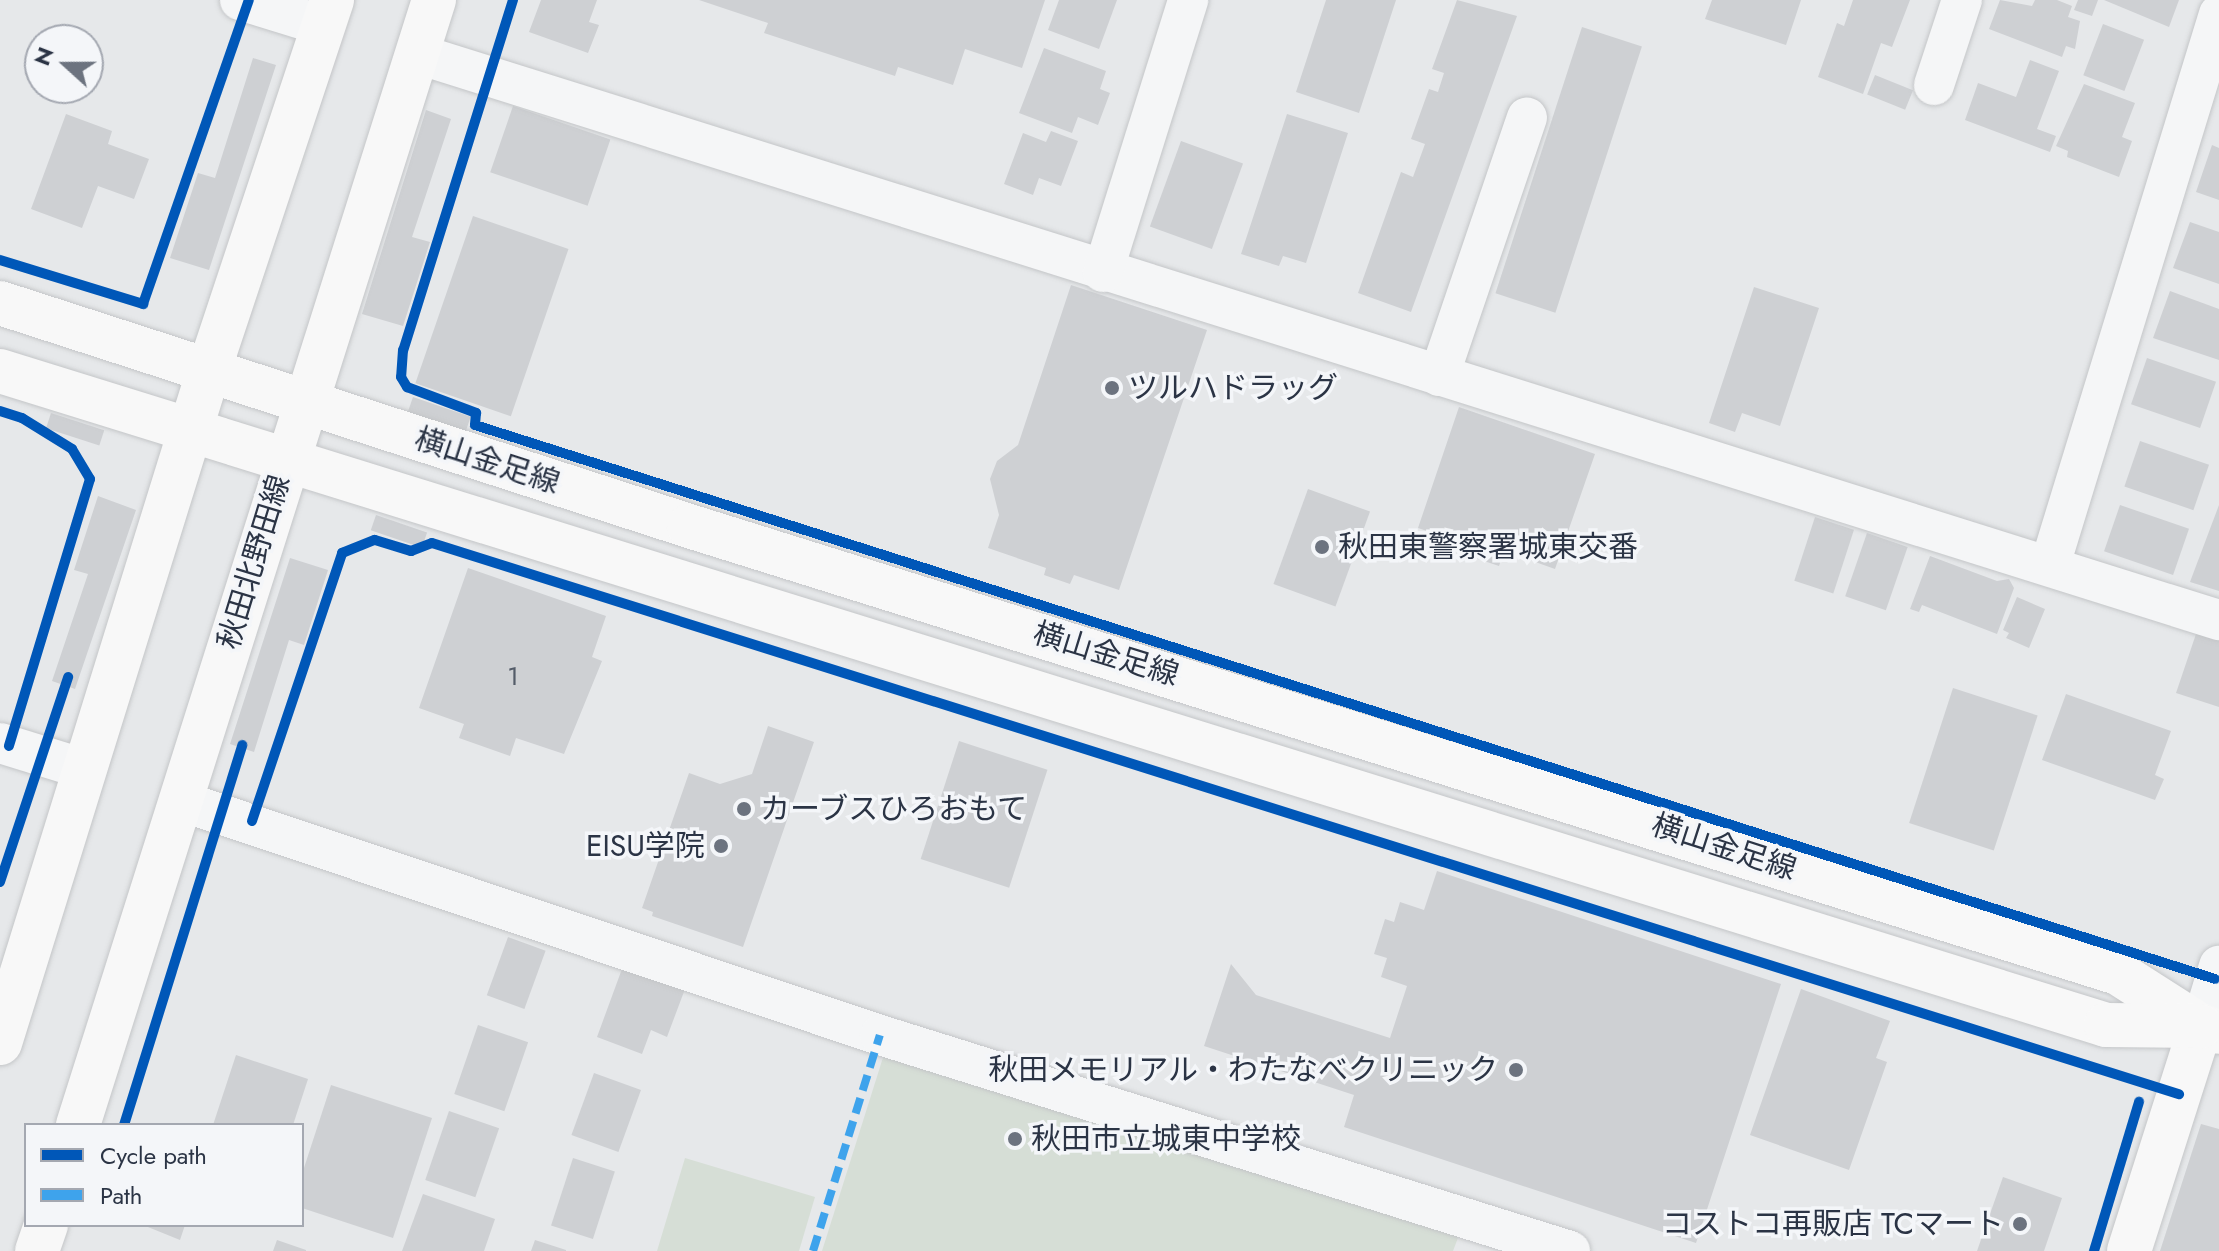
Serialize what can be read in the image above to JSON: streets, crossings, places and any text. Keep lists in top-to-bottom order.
{
  "streets": {
    "main road": ["横山金足線", "秋田北野田線"]
  },
  "crossings": [
    ["横山金足線", "秋田北野田線"]
  ],
  "places": [
    "ツルハドラッグ",
    "秋田東警察署城東交番",
    "カーブスひろおもて",
    "EISU学院",
    "秋田メモリアル・わたなべクリニック",
    "秋田市立城東中学校",
    "コストコ再販店 TCマート"
  ],
  "house_numbers": ["1"],
  "legend": ["Cycle path", "Path"],
  "north": "left"
}
